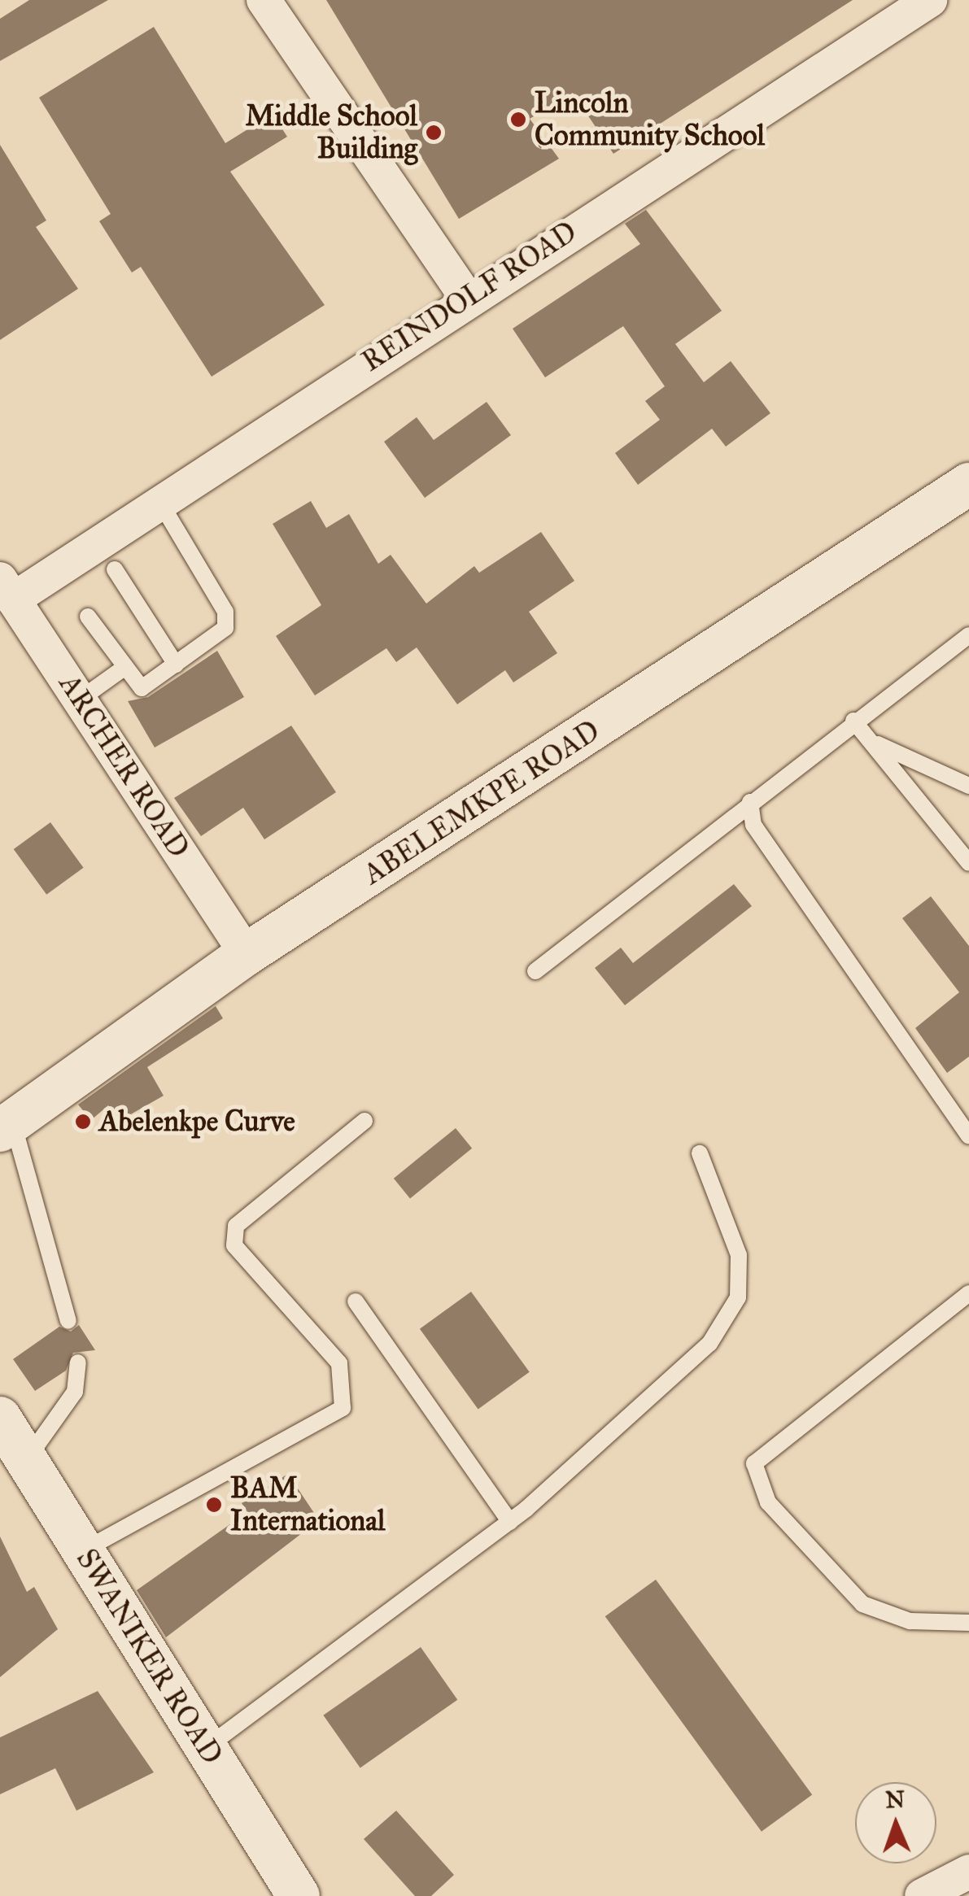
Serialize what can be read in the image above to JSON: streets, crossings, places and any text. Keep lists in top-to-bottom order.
{
  "streets": {
    "street": [
      "REINDOLF ROAD",
      "ARCHER ROAD",
      "ABELEMKPE ROAD",
      "SWANIKER ROAD"
    ]
  },
  "crossings": [
    ["REINDOLF ROAD", "ARCHER ROAD"],
    ["ARCHER ROAD", "ABELEMKPE ROAD"]
  ],
  "places": [
    "Lincoln Community School",
    "Middle School Building",
    "Abelenkpe Curve",
    "BAM International"
  ],
  "north": "top"
}
